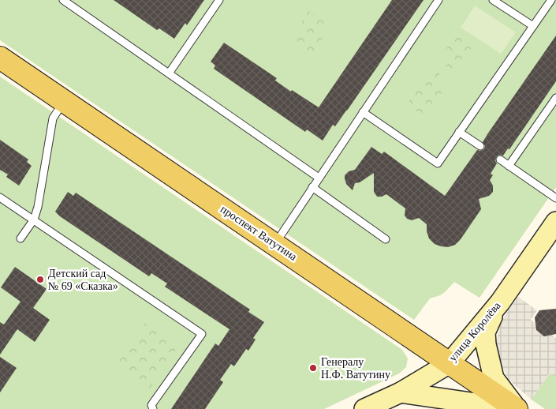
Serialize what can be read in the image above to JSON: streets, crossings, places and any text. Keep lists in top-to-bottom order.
{
  "streets": {
    "main road": ["проспект Ватутина"],
    "street": ["улица Королёва"]
  },
  "crossings": [
    ["проспект Ватутина", "улица Королёва"]
  ],
  "places": ["Детский сад № 69 «Сказка»", "Генералу Н.Ф. Ватутину"]
}
